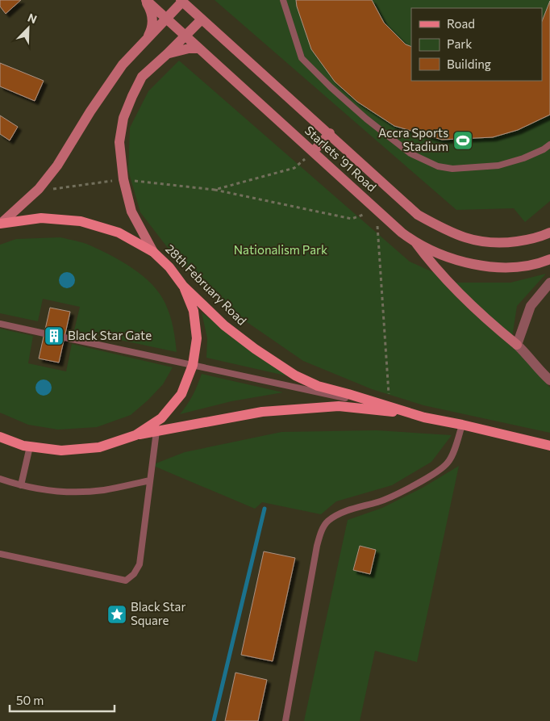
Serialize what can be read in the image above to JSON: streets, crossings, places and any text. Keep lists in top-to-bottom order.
{
  "streets": {
    "main road": ["Starlets '91 Road", "28th February Road"]
  },
  "crossings": [
    ["Starlets '91 Road", "28th February Road"]
  ],
  "parks": ["Nationalism Park"],
  "places": {
    "sports": ["Accra Sports Stadium"],
    "building": ["Black Star Gate"],
    "place": ["Black Star Square"]
  },
  "legend": ["Road", "Park", "Building"],
  "scale_bar": "50 m",
  "north": "top right"
}
